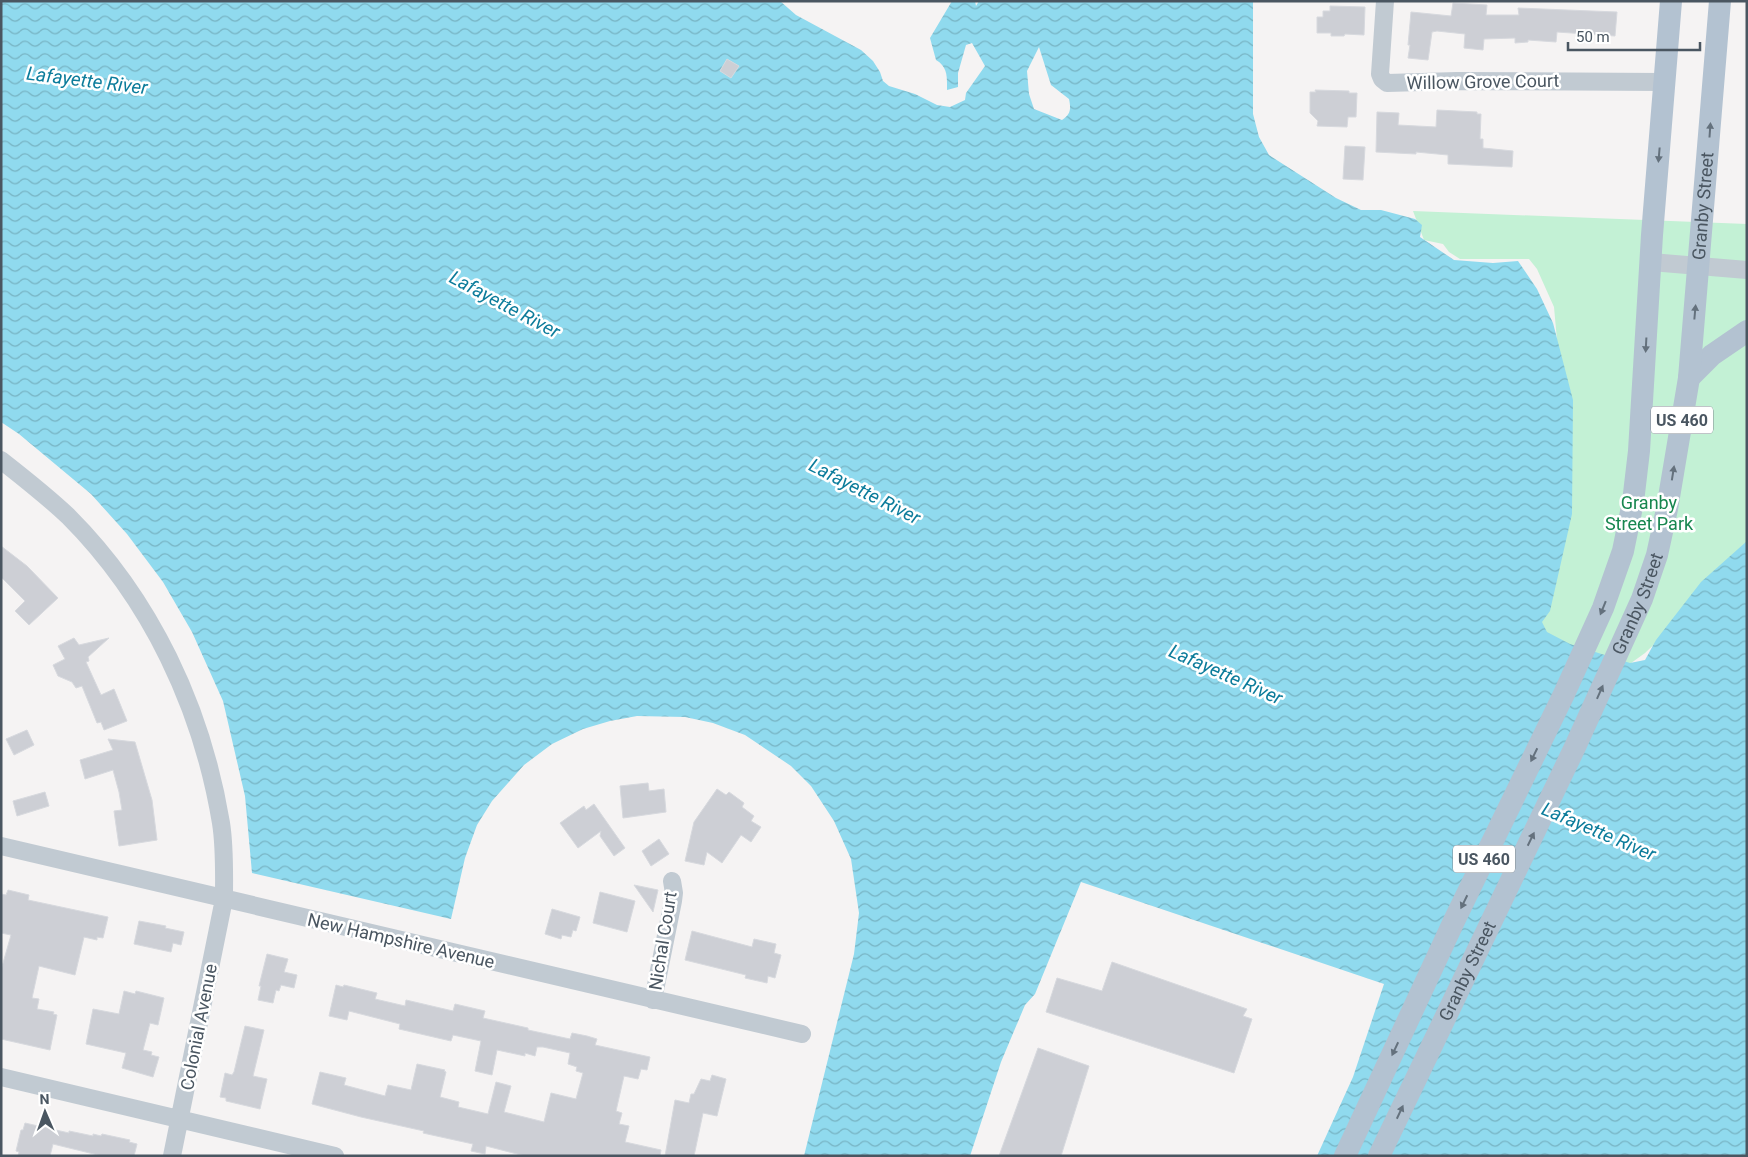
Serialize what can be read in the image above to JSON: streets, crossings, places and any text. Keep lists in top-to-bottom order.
{
  "streets": {
    "main road": ["Granby Street", "US 460"],
    "street": [
      "Willow Grove Court",
      "New Hampshire Avenue",
      "Nichal Court",
      "Colonial Avenue"
    ]
  },
  "crossings": [
    ["Willow Grove Court", "Granby Street"],
    ["New Hampshire Avenue", "Nichal Court"],
    ["New Hampshire Avenue", "Colonial Avenue"]
  ],
  "water": ["Lafayette River"],
  "parks": ["Granby Street Park"],
  "scale_bar": "50 m",
  "north": "top"
}
